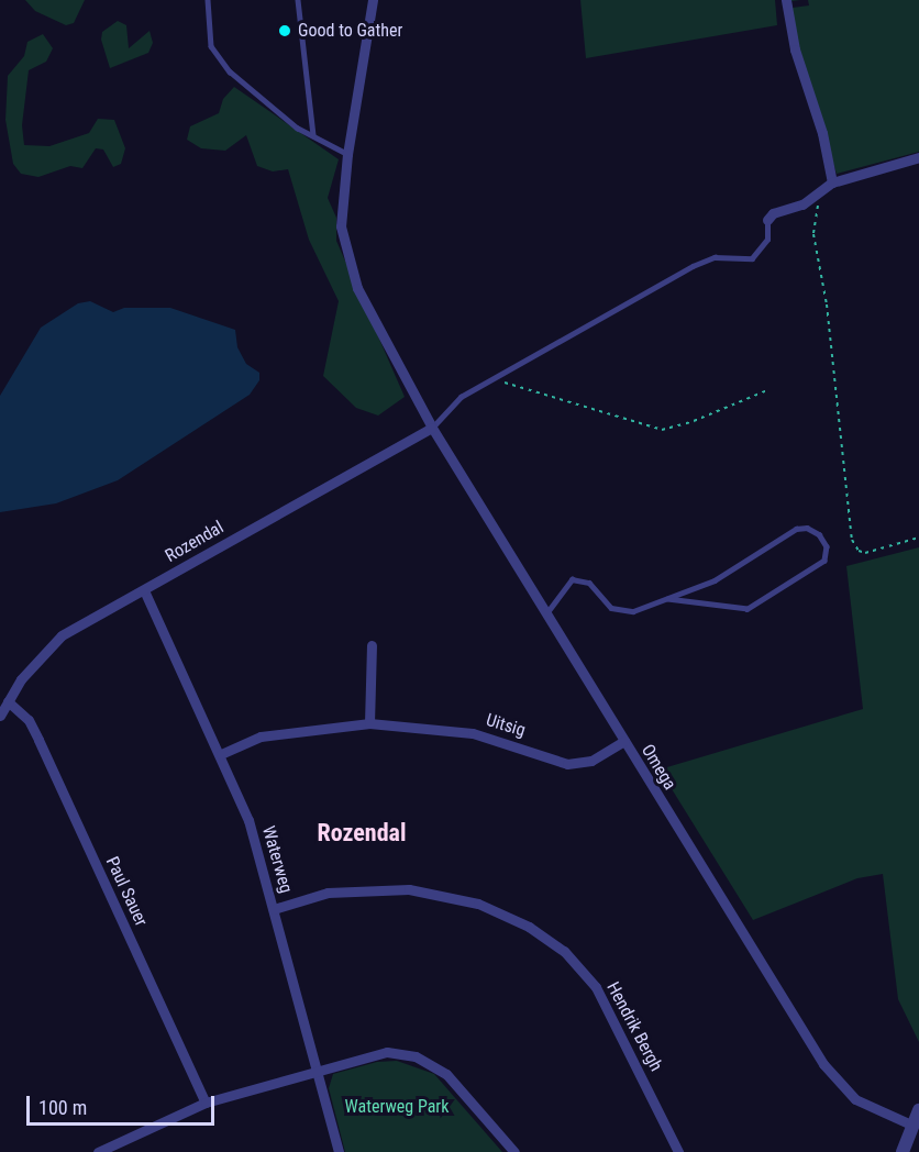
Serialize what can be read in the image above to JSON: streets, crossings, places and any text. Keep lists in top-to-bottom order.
{
  "streets": {
    "street": [
      "Rozendal",
      "Uitsig",
      "Omega",
      "Waterweg",
      "Paul Sauer",
      "Hendrik Bergh"
    ]
  },
  "crossings": [
    ["Rozendal", "Omega"],
    ["Rozendal", "Waterweg"],
    ["Rozendal", "Paul Sauer"],
    ["Uitsig", "Omega"],
    ["Uitsig", "Waterweg"],
    ["Waterweg", "Hendrik Bergh"]
  ],
  "districts": ["Rozendal"],
  "parks": ["Waterweg Park"],
  "places": ["Good to Gather"],
  "scale_bar": "100 m"
}
